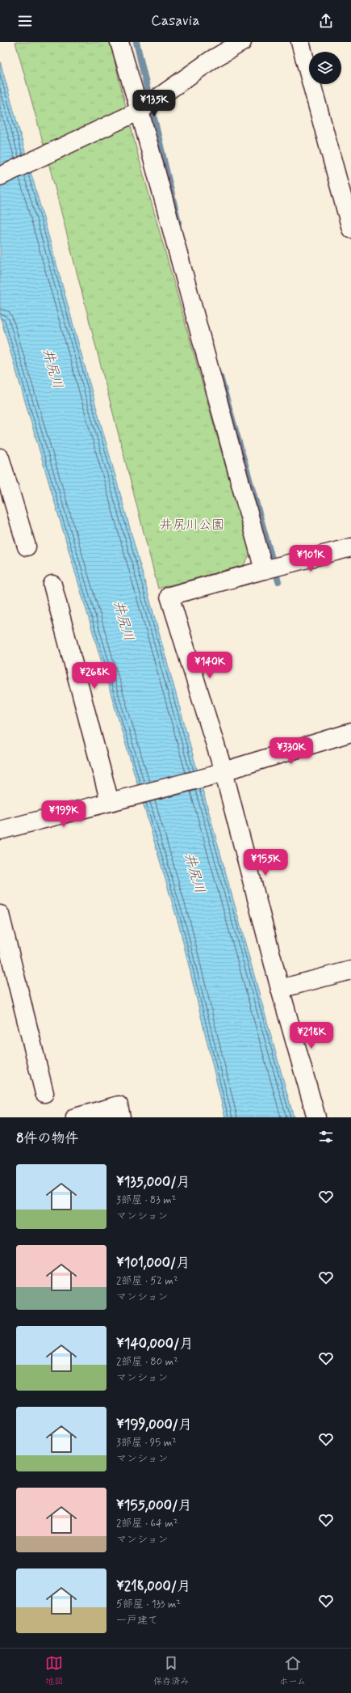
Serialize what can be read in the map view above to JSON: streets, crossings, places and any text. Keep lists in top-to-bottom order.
{
  "water": ["井尻川"],
  "parks": ["井尻川公園"],
  "page": {
    "header": "Casavia",
    "price": [
      "¥135K",
      "¥101K",
      "¥140K",
      "¥268K",
      "¥330K",
      "¥199K",
      "¥155K",
      "¥218K"
    ],
    "heading": "8件の物件",
    "list": [
      {
        "name": "¥135,000/月",
        "note": "3部屋 · 83 m² · マンション"
      },
      {
        "name": "¥101,000/月",
        "note": "2部屋 · 52 m² · マンション"
      },
      {
        "name": "¥140,000/月",
        "note": "2部屋 · 80 m² · マンション"
      },
      {
        "name": "¥199,000/月",
        "note": "3部屋 · 95 m² · マンション"
      },
      {
        "name": "¥155,000/月",
        "note": "2部屋 · 64 m² · マンション"
      },
      {
        "name": "¥218,000/月",
        "note": "5部屋 · 133 m² · 一戸建て"
      }
    ],
    "tabs": ["地図", "保存済み", "ホーム"]
  }
}
